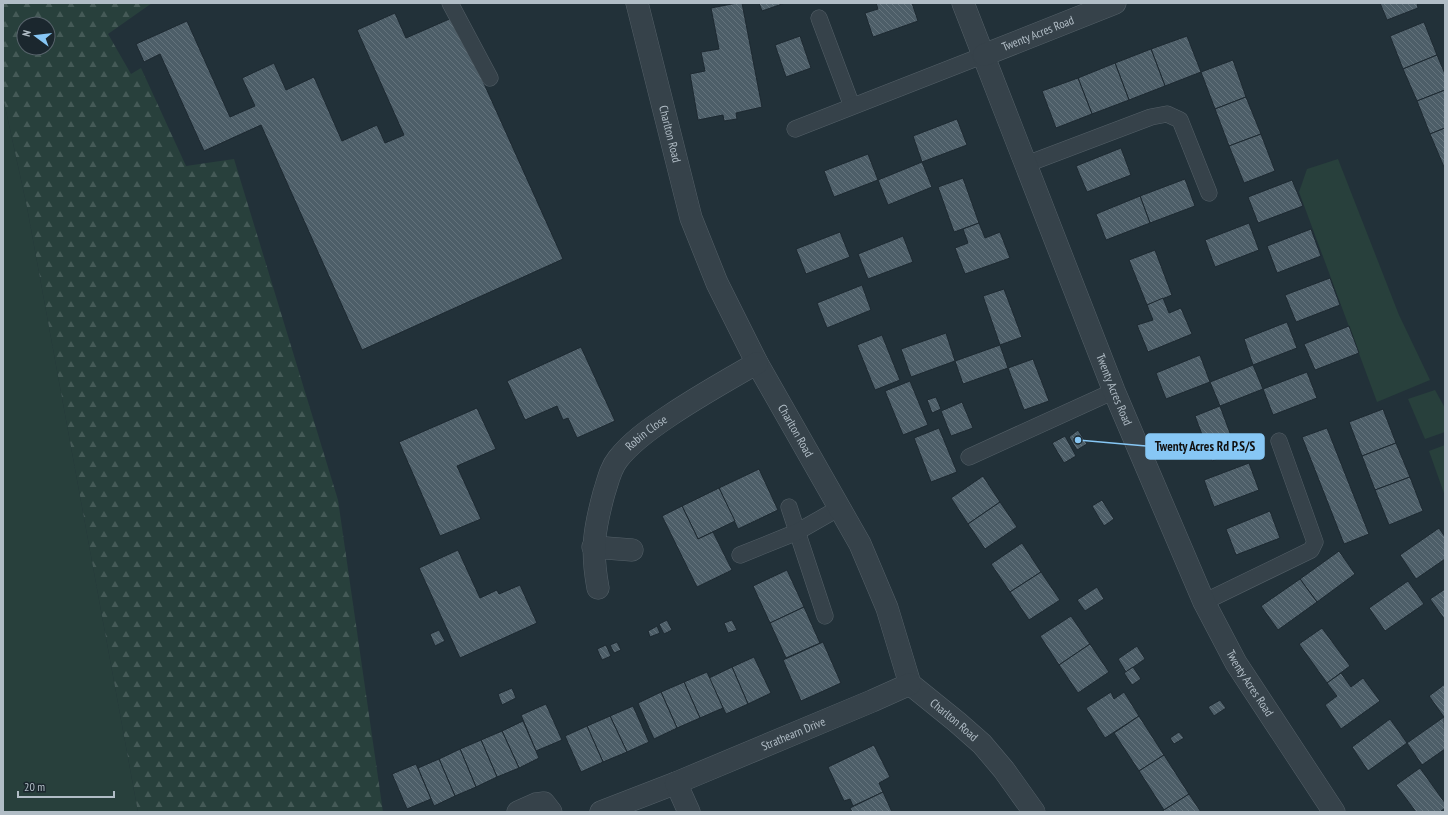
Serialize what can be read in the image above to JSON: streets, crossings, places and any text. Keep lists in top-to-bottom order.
{
  "streets": {
    "street": [
      "Twenty Acres Road",
      "Charlton Road",
      "Robin Close",
      "Strathearn Drive"
    ]
  },
  "crossings": [
    ["Charlton Road", "Robin Close"],
    ["Charlton Road", "Strathearn Drive"]
  ],
  "places": ["Twenty Acres Rd P.S/S"],
  "scale_bar": "20 m",
  "north": "left"
}
